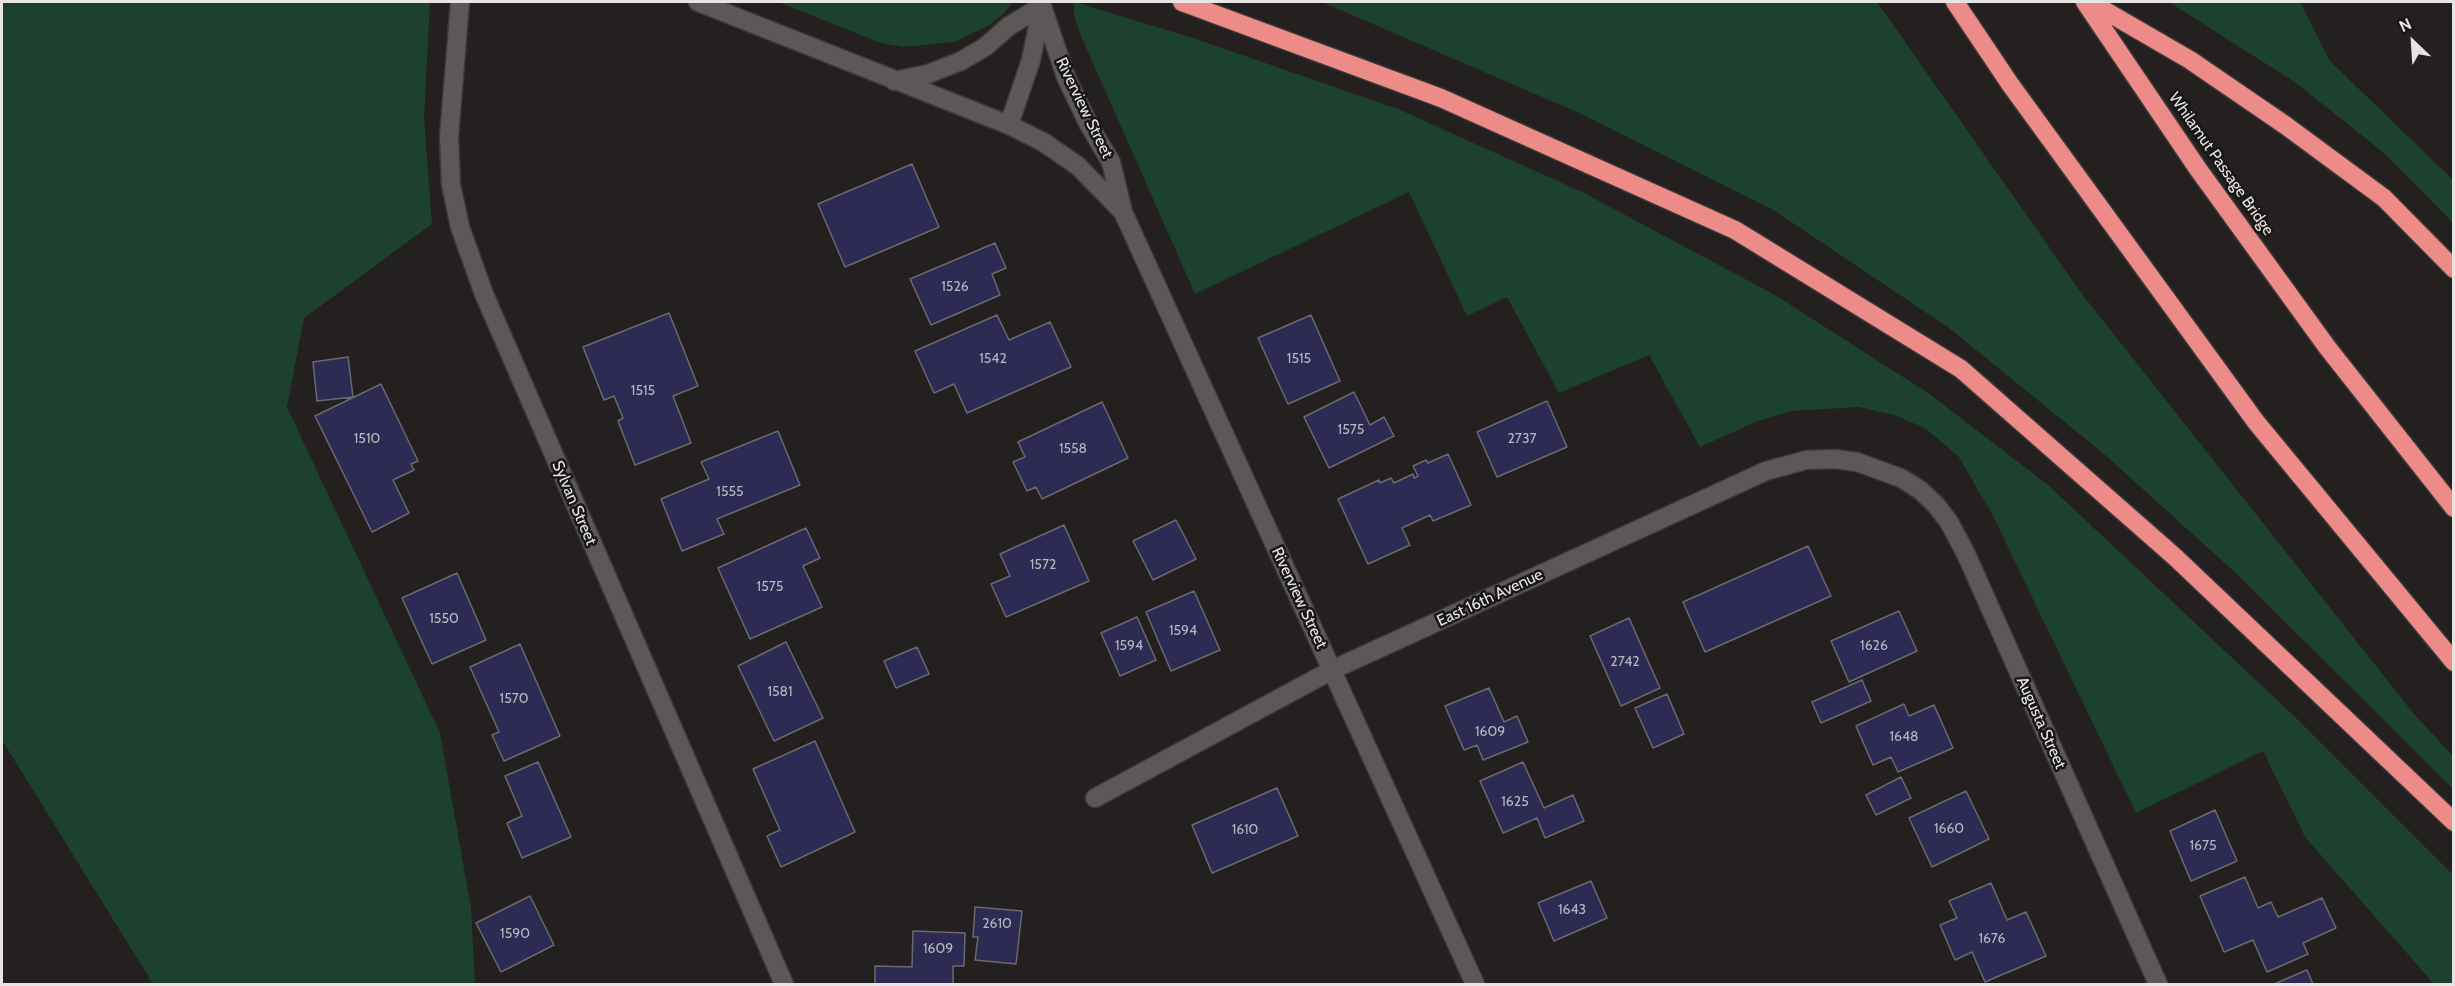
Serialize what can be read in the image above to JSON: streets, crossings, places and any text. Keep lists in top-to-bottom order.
{
  "streets": {
    "highway": ["Whilamut Passage Bridge"],
    "street": [
      "Riverview Street",
      "Sylvan Street",
      "East 16th Avenue",
      "Augusta Street"
    ]
  },
  "crossings": [
    ["Riverview Street", "East 16th Avenue"],
    ["East 16th Avenue", "Augusta Street"]
  ],
  "house_numbers": [
    "1526",
    "1542",
    "1515",
    "1515",
    "1575",
    "1510",
    "2737",
    "1558",
    "1555",
    "1572",
    "1575",
    "1550",
    "1594",
    "1594",
    "1626",
    "2742",
    "1581",
    "1570",
    "1609",
    "1648",
    "1625",
    "1660",
    "1610",
    "1675",
    "1643",
    "2610",
    "1590",
    "1676",
    "1609"
  ],
  "north": "top left"
}
